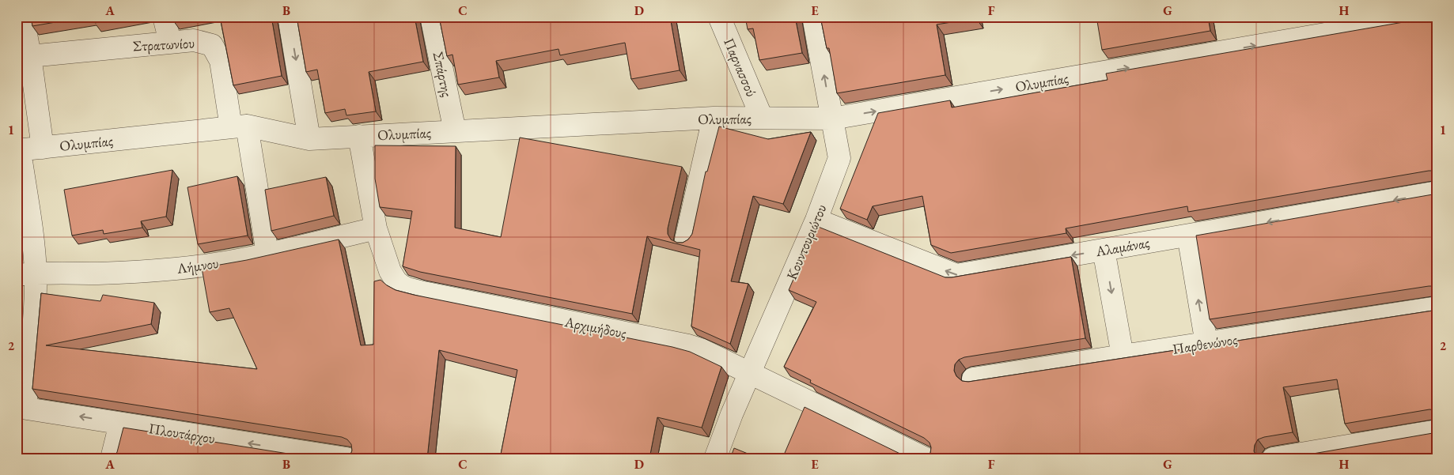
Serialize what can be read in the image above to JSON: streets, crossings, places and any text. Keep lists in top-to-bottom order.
{
  "streets": {
    "street": [
      "Στρατωνίου",
      "Παρνασσού",
      "Σπάρτης",
      "Ολυμπίας",
      "Κουντουριώτου",
      "Αλαμάνας",
      "Λήμνου",
      "Αρχιμήδους",
      "Παρθενώνος",
      "Πλουτάρχου"
    ]
  },
  "crossings": [
    ["Στρατωνίου", "Ολυμπίας"],
    ["Στρατωνίου", "Λήμνου"],
    ["Παρνασσού", "Ολυμπίας"],
    ["Σπάρτης", "Ολυμπίας"],
    ["Ολυμπίας", "Κουντουριώτου"],
    ["Ολυμπίας", "Αρχιμήδους"],
    ["Κουντουριώτου", "Αλαμάνας"],
    ["Κουντουριώτου", "Αρχιμήδους"],
    ["Λήμνου", "Αρχιμήδους"]
  ],
  "one_way": ["Ολυμπίας", "Αλαμάνας", "Πλουτάρχου"],
  "grid": {
    "columns": [
      "A",
      "B",
      "C",
      "D",
      "E",
      "F",
      "G",
      "H"
    ],
    "rows": ["1", "2"]
  }
}
